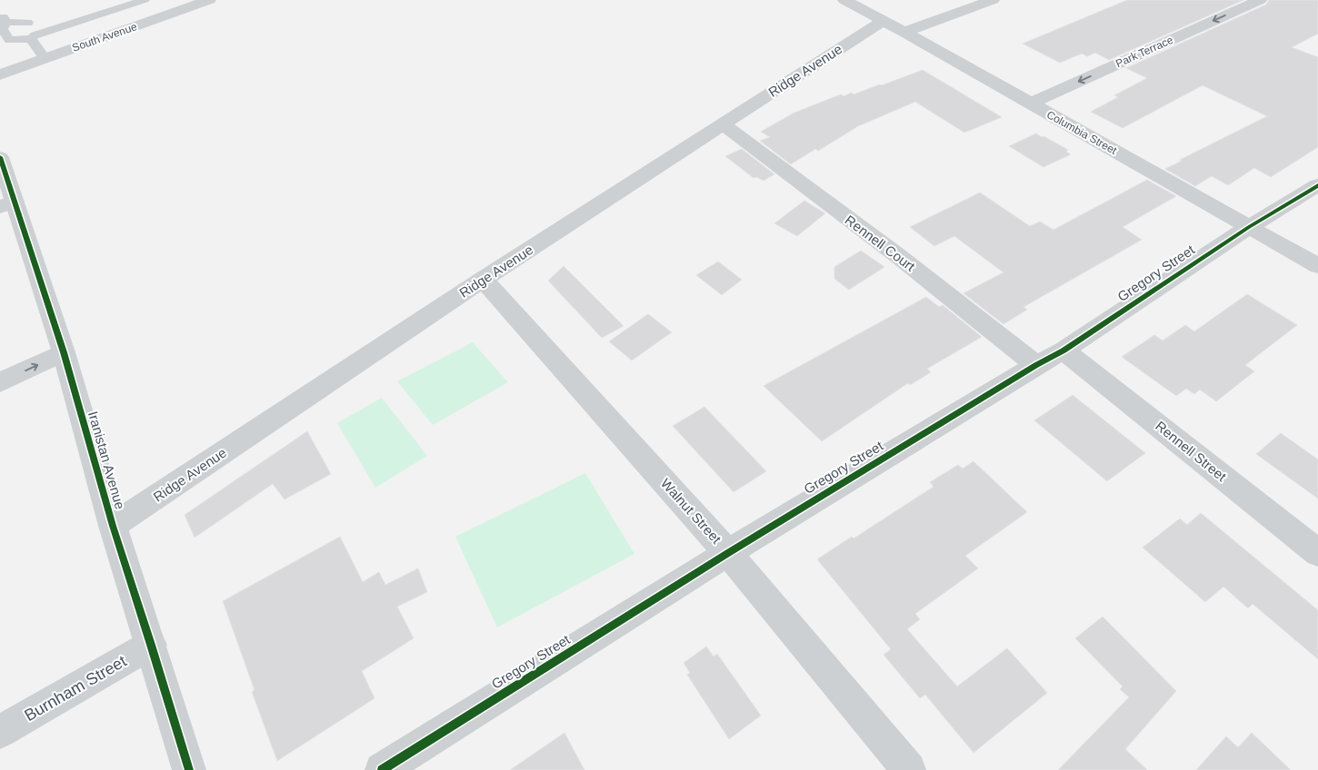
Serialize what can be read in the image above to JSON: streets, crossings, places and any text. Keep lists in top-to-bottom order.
{
  "streets": {
    "street": [
      "South Avenue",
      "Park Terrace",
      "Ridge Avenue",
      "Columbia Street",
      "Rennell Court",
      "Gregory Street",
      "Rennell Street",
      "Iranistan Avenue",
      "Walnut Street",
      "Burnham Street"
    ]
  },
  "crossings": [
    ["Park Terrace", "Columbia Street"],
    ["Ridge Avenue", "Columbia Street"],
    ["Ridge Avenue", "Rennell Court"],
    ["Ridge Avenue", "Iranistan Avenue"],
    ["Ridge Avenue", "Walnut Street"],
    ["Columbia Street", "Gregory Street"],
    ["Rennell Court", "Gregory Street"],
    ["Gregory Street", "Rennell Street"],
    ["Gregory Street", "Walnut Street"],
    ["Iranistan Avenue", "Burnham Street"]
  ],
  "one_way": ["Park Terrace"]
}
